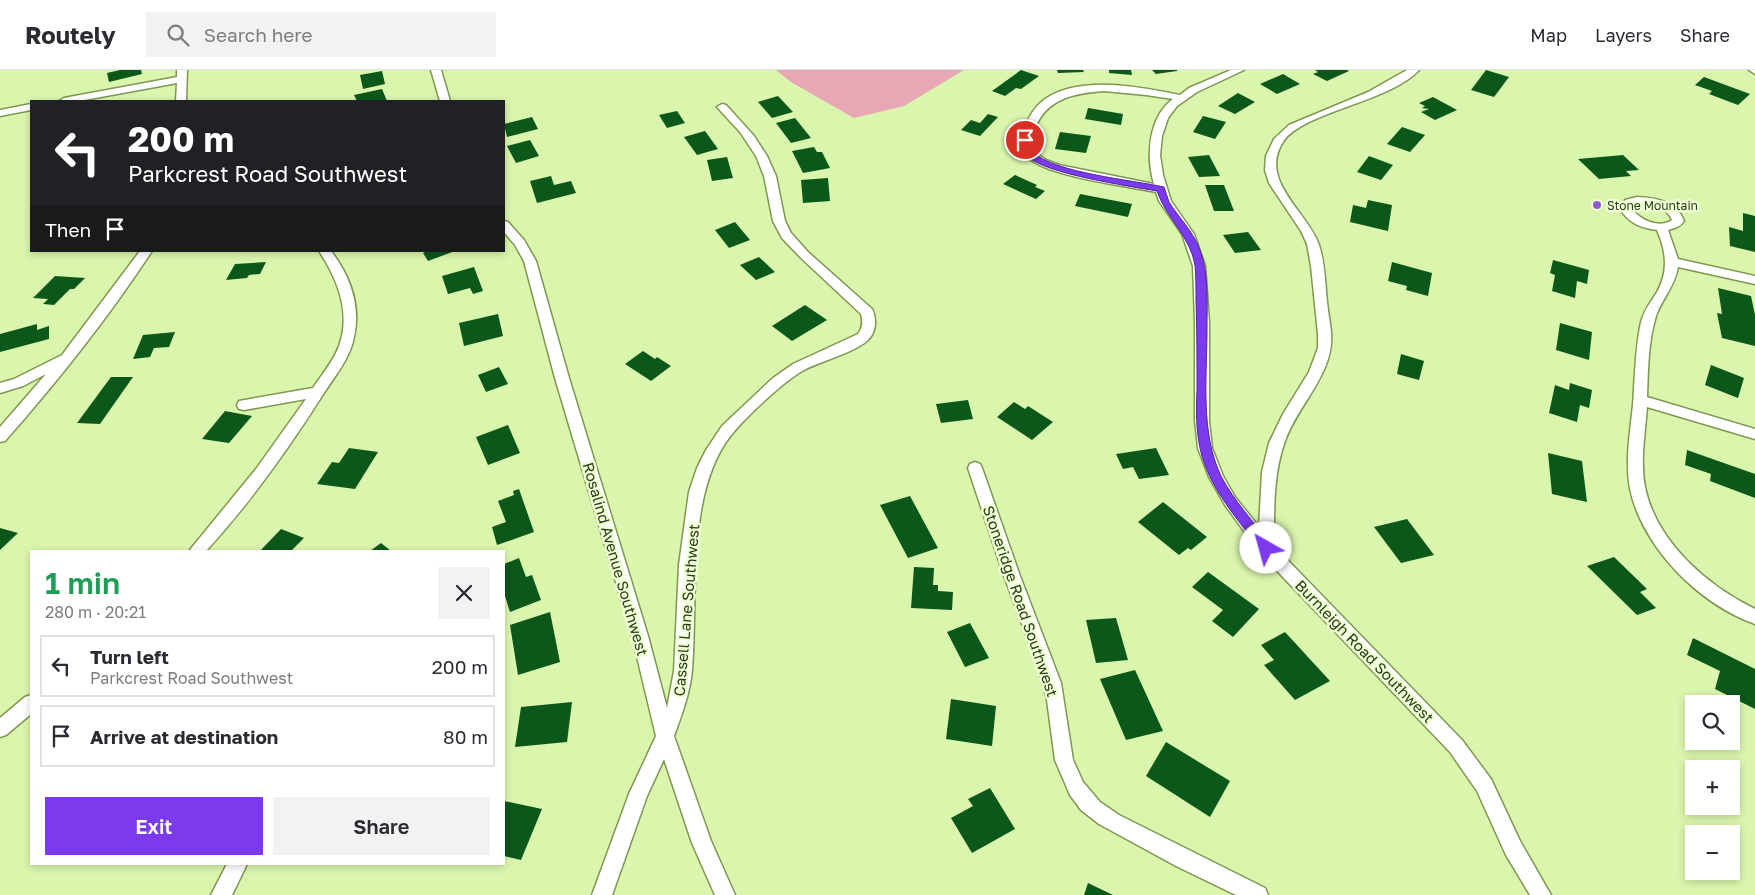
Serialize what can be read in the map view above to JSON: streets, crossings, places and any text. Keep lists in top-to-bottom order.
{
  "streets": {
    "street": [
      "Rosalind Avenue Southwest",
      "Stoneridge Road Southwest",
      "Cassell Lane Southwest",
      "Burnleigh Road Southwest"
    ]
  },
  "crossings": [
    ["Rosalind Avenue Southwest", "Cassell Lane Southwest"]
  ],
  "places": ["Stone Mountain"],
  "page": {
    "header": "Routely",
    "search": "Search here",
    "nav": ["Map", "Layers", "Share"],
    "turn": ["200 m", "Parkcrest Road Southwest"],
    "then": "Then",
    "heading": ["1 min", "280 m · 20:21"],
    "list": [
      {
        "name": "Turn left",
        "note": "Parkcrest Road Southwest",
        "value": "200 m"
      },
      {
        "name": "Arrive at destination",
        "value": "80 m"
      }
    ],
    "map_buttons": ["+", "−"],
    "buttons": ["Exit", "Share"]
  }
}
